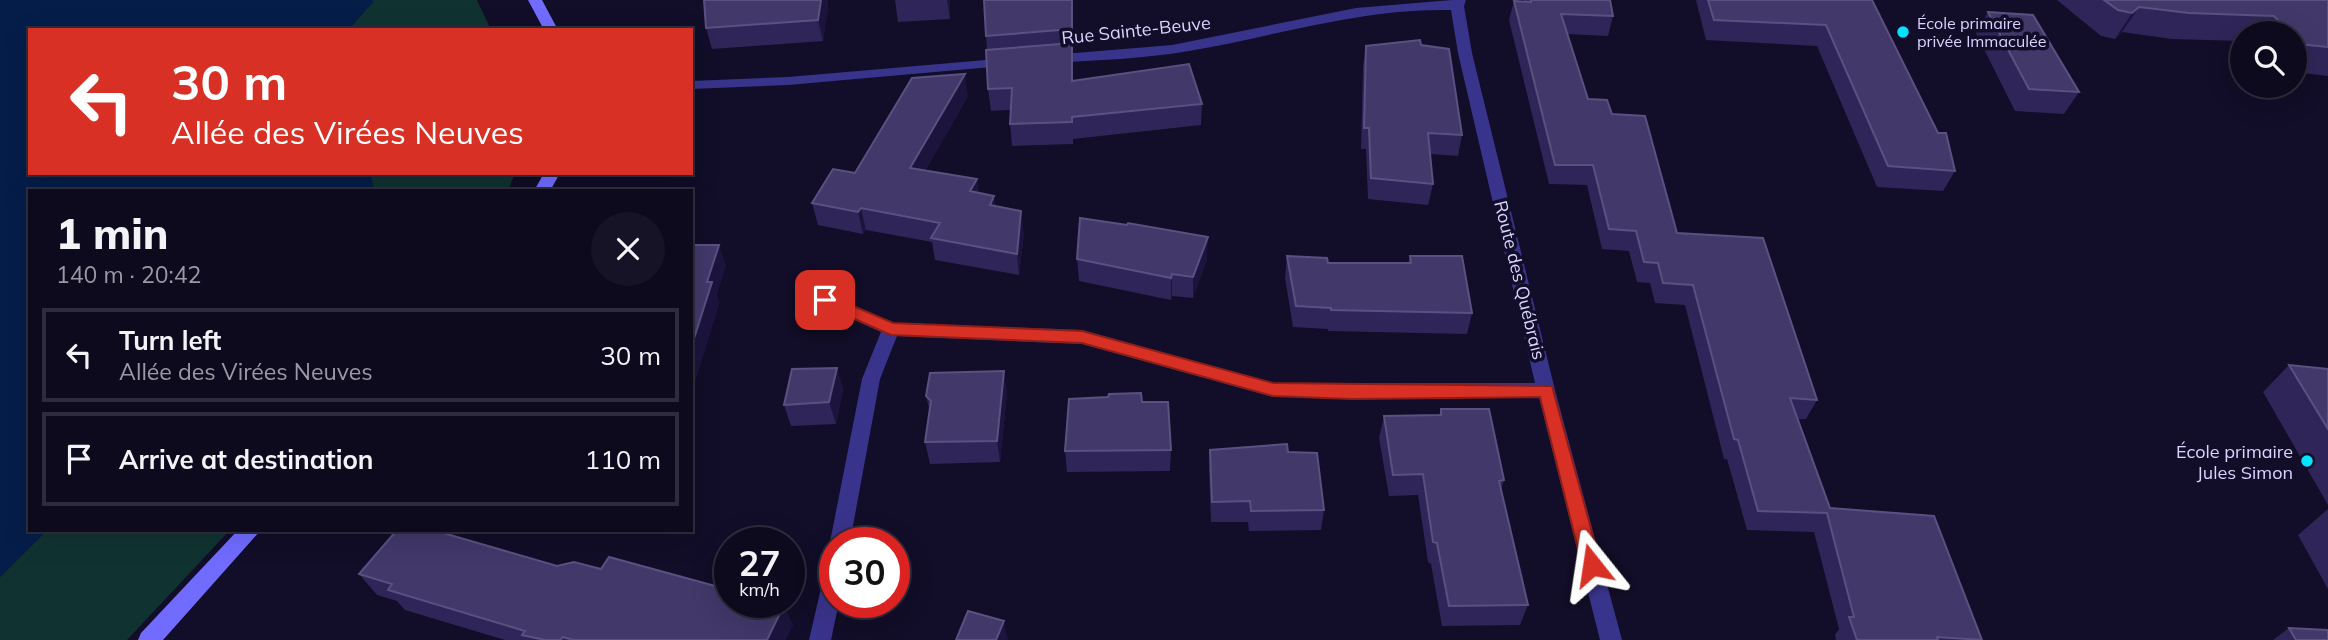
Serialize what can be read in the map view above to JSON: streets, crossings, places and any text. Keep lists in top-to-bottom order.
{
  "streets": {
    "street": ["Rue Sainte-Beuve", "Route des Québrais"]
  },
  "crossings": [
    ["Rue Sainte-Beuve", "Route des Québrais"]
  ],
  "places": ["École primaire privée Immaculée", "École primaire Jules Simon"],
  "page": {
    "turn": ["30 m", "Allée des Virées Neuves"],
    "heading": ["1 min", "140 m · 20:42"],
    "list": [
      {
        "name": "Turn left",
        "note": "Allée des Virées Neuves",
        "value": "30 m"
      },
      {
        "name": "Arrive at destination",
        "value": "110 m"
      }
    ],
    "speed": "27 km/h",
    "limit": "30"
  }
}
